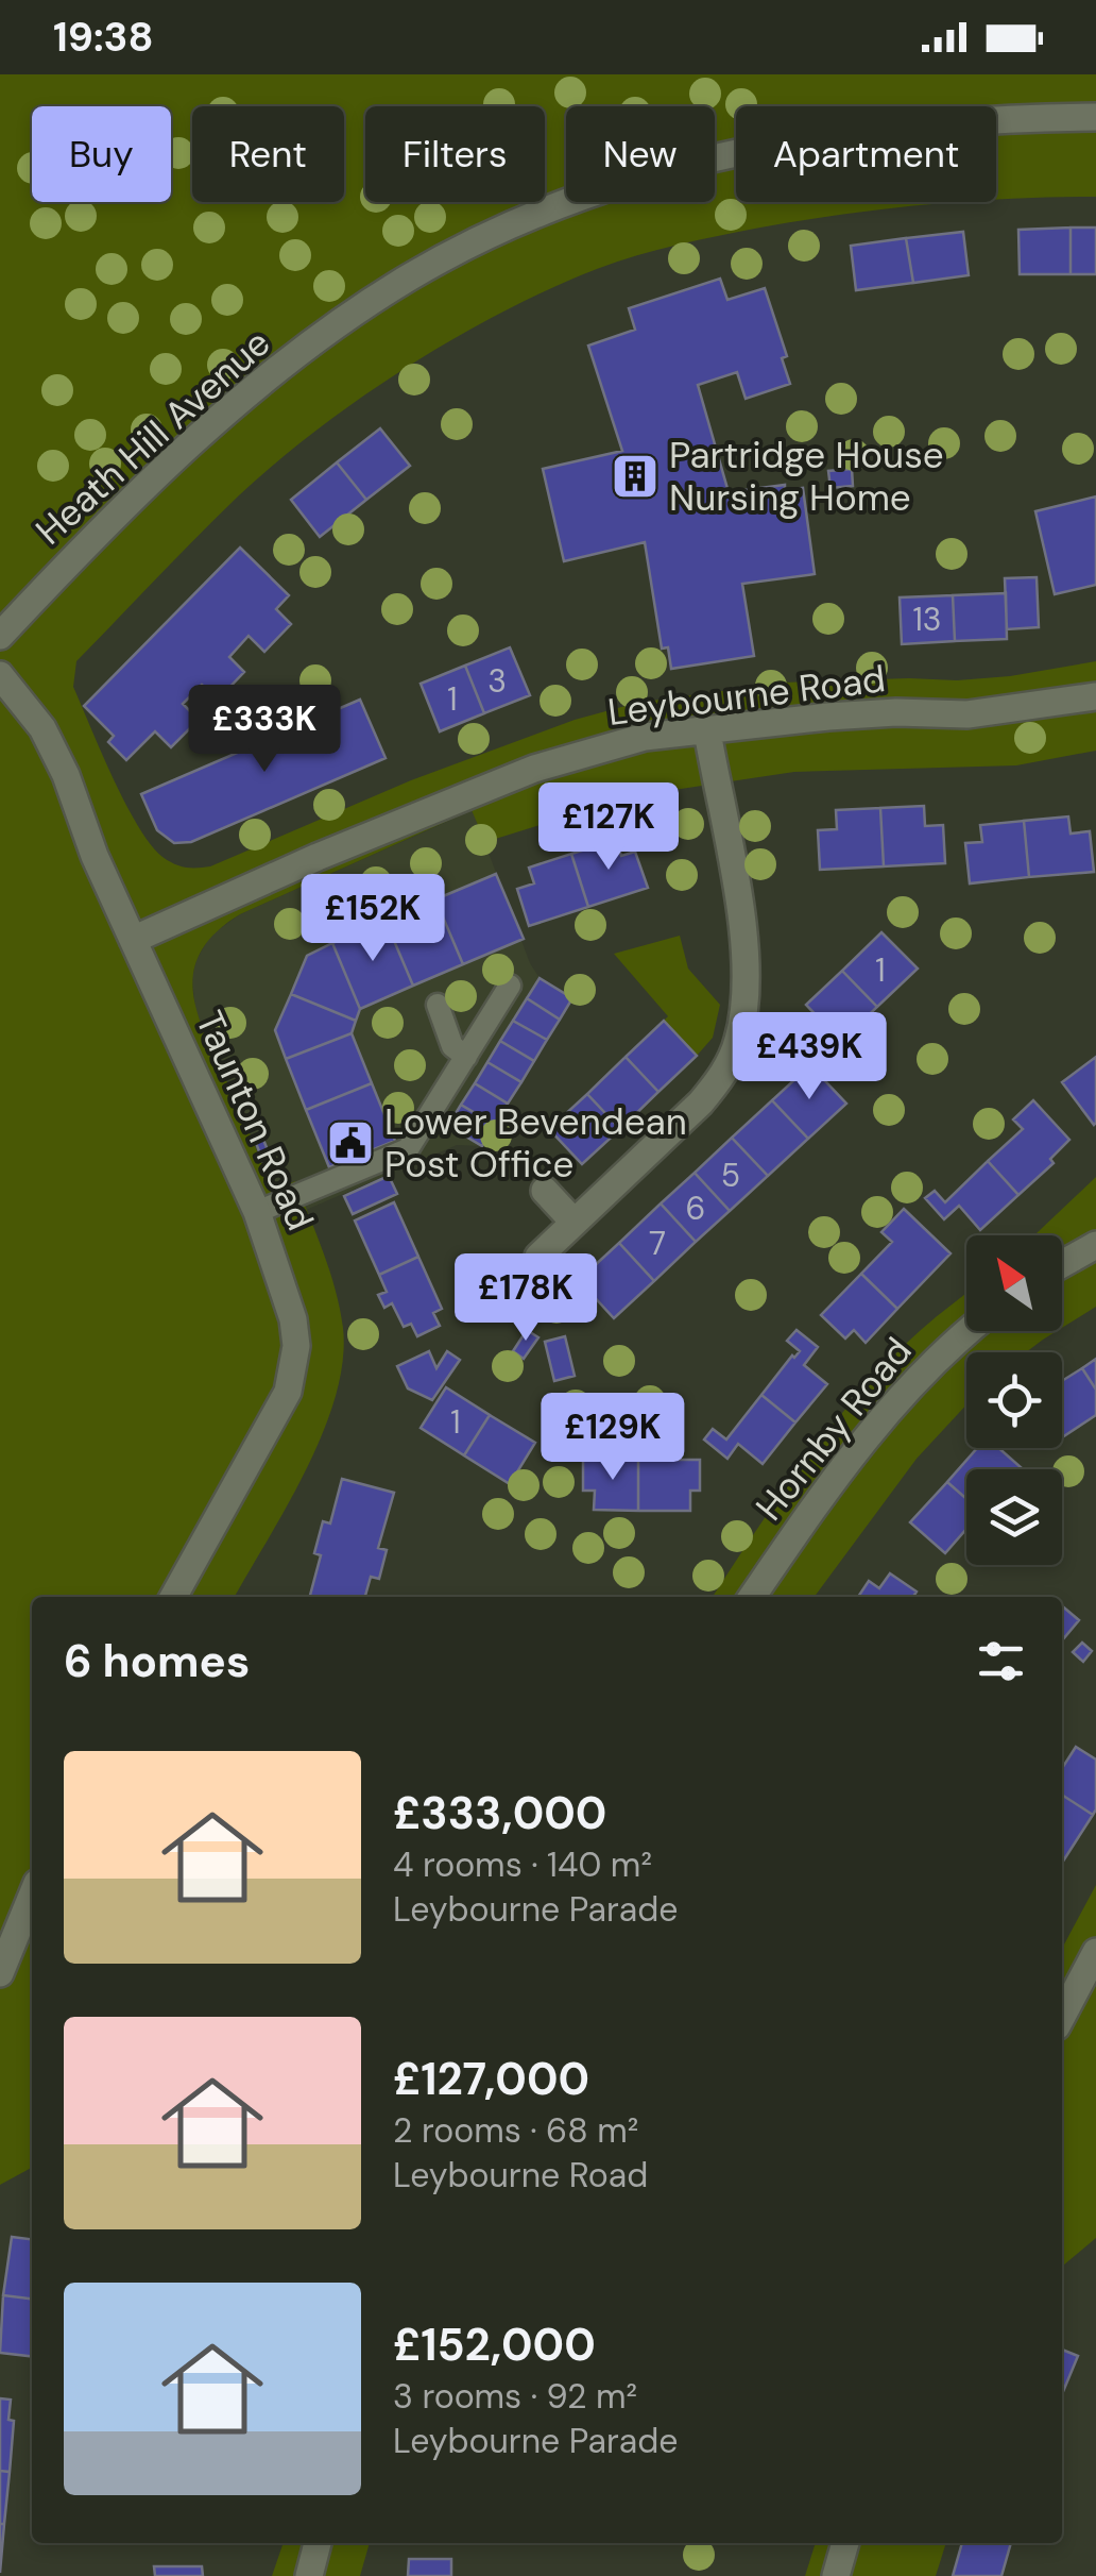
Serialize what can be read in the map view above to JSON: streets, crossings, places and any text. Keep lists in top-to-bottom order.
{
  "streets": {
    "street": [
      "Heath Hill Avenue",
      "Leybourne Road",
      "Taunton Road",
      "Hornby Road"
    ]
  },
  "crossings": [
    ["Leybourne Road", "Taunton Road"]
  ],
  "places": {
    "building": ["Partridge House Nursing Home"],
    "public building": ["Lower Bevendean Post Office"]
  },
  "house_numbers": [
    "13",
    "3",
    "1",
    "1",
    "5",
    "6",
    "7",
    "1"
  ],
  "north": "top left",
  "page": {
    "status": "19:38",
    "chip": [
      "Buy",
      "Rent",
      "Filters",
      "New",
      "Apartment"
    ],
    "price": [
      "£333K",
      "£127K",
      "£152K",
      "£439K",
      "£178K",
      "£129K"
    ],
    "heading": "6 homes",
    "list": [
      {
        "name": "£333,000",
        "note": "4 rooms · 140 m² · Leybourne Parade"
      },
      {
        "name": "£127,000",
        "note": "2 rooms · 68 m² · Leybourne Road"
      },
      {
        "name": "£152,000",
        "note": "3 rooms · 92 m² · Leybourne Parade"
      }
    ]
  }
}
